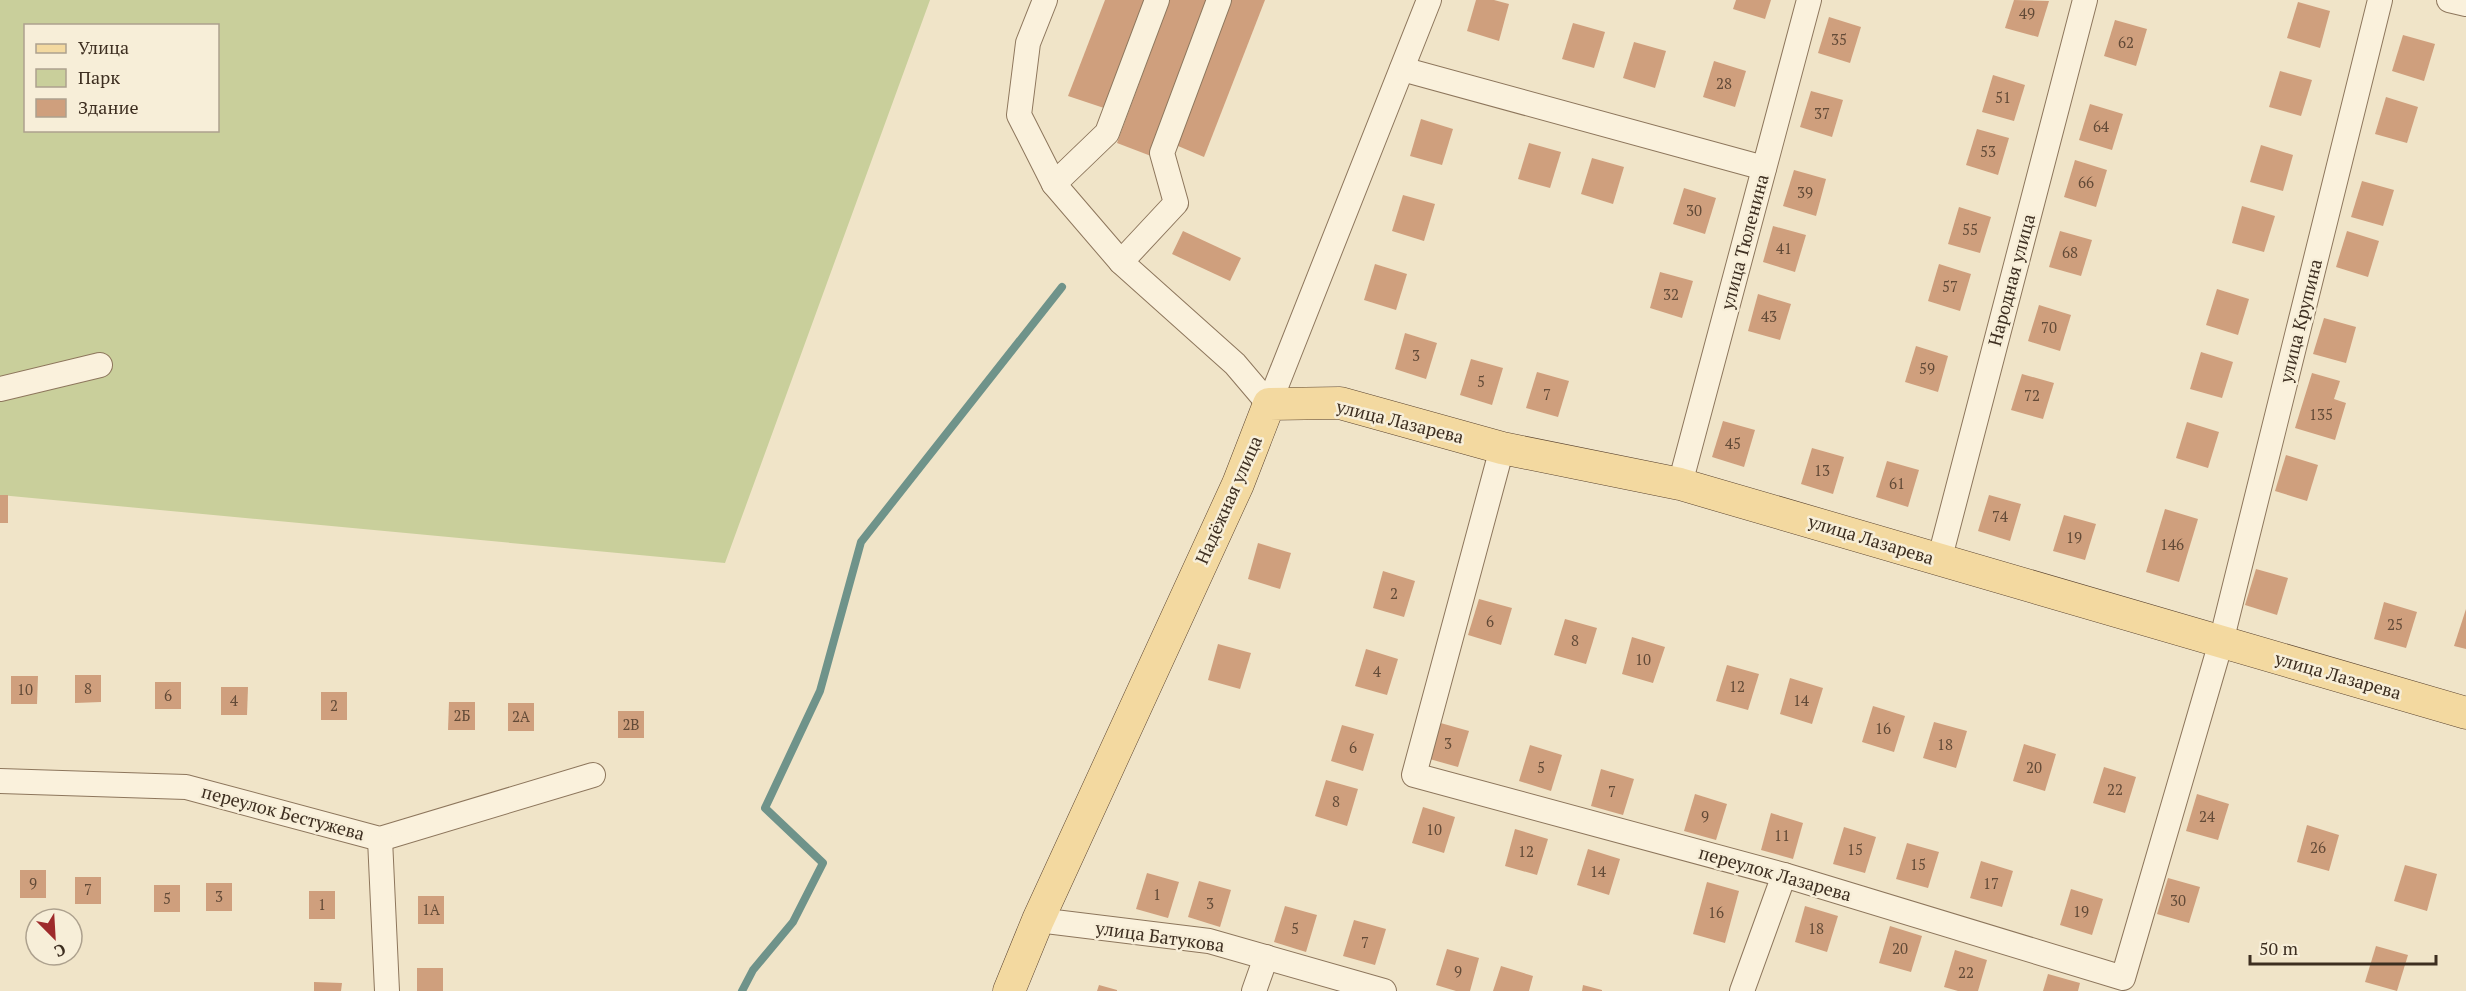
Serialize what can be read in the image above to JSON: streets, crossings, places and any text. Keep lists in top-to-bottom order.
{
  "streets": {
    "main road": ["улица Лазарева", "Надёжная улица"],
    "street": [
      "улица Тюленина",
      "Народная улица",
      "улица Крупина",
      "переулок Бестужева",
      "переулок Лазарева",
      "улица Батукова"
    ]
  },
  "crossings": [
    ["улица Тюленина", "улица Лазарева"],
    ["Народная улица", "улица Лазарева"],
    ["улица Крупина", "улица Лазарева"],
    ["улица Крупина", "переулок Лазарева"],
    ["улица Лазарева", "Надёжная улица"],
    ["улица Лазарева", "переулок Лазарева"],
    ["Надёжная улица", "улица Батукова"]
  ],
  "house_numbers": [
    "49",
    "35",
    "62",
    "28",
    "51",
    "37",
    "64",
    "53",
    "66",
    "39",
    "30",
    "55",
    "41",
    "68",
    "57",
    "32",
    "43",
    "70",
    "3",
    "59",
    "5",
    "7",
    "72",
    "135",
    "45",
    "13",
    "61",
    "74",
    "19",
    "146",
    "2",
    "6",
    "25",
    "8",
    "10",
    "4",
    "12",
    "8",
    "10",
    "6",
    "4",
    "14",
    "2",
    "2Б",
    "2А",
    "2В",
    "16",
    "3",
    "18",
    "6",
    "5",
    "20",
    "22",
    "7",
    "8",
    "9",
    "24",
    "10",
    "11",
    "26",
    "15",
    "12",
    "15",
    "14",
    "9",
    "17",
    "7",
    "1",
    "3",
    "5",
    "30",
    "3",
    "1",
    "1А",
    "19",
    "16",
    "5",
    "18",
    "7",
    "20",
    "9",
    "22"
  ],
  "legend": ["Улица", "Парк", "Здание"],
  "scale_bar": "50 m",
  "north": "bottom right"
}
